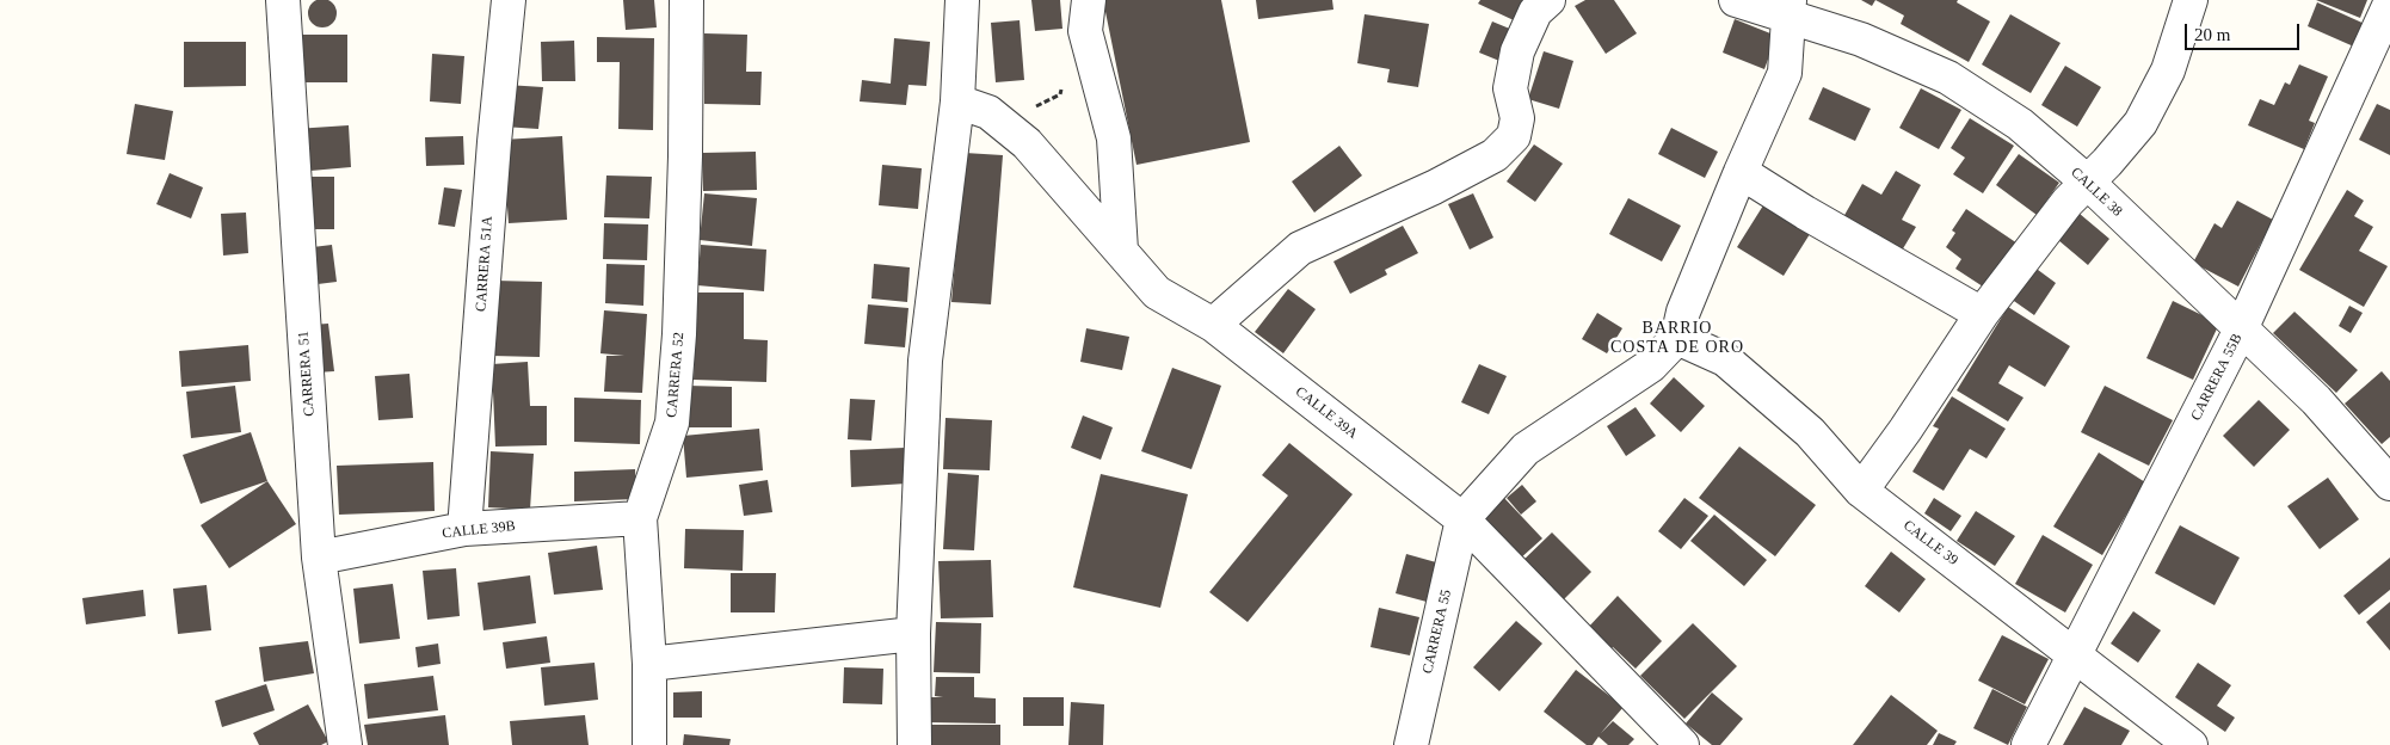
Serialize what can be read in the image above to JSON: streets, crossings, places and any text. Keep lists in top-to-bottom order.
{
  "streets": {
    "street": [
      "CALLE 38",
      "CARRERA 51A",
      "CARRERA 51",
      "CARRERA 52",
      "CARRERA 55B",
      "CALLE 39A",
      "CALLE 39B",
      "CALLE 39",
      "CARRERA 55"
    ]
  },
  "crossings": [
    ["CALLE 38", "CARRERA 55B"],
    ["CARRERA 51A", "CALLE 39B"],
    ["CARRERA 51", "CALLE 39B"],
    ["CARRERA 52", "CALLE 39B"],
    ["CARRERA 55B", "CALLE 39"],
    ["CALLE 39A", "CARRERA 55"]
  ],
  "districts": ["BARRIO COSTA DE ORO"],
  "scale_bar": "20 m"
}
